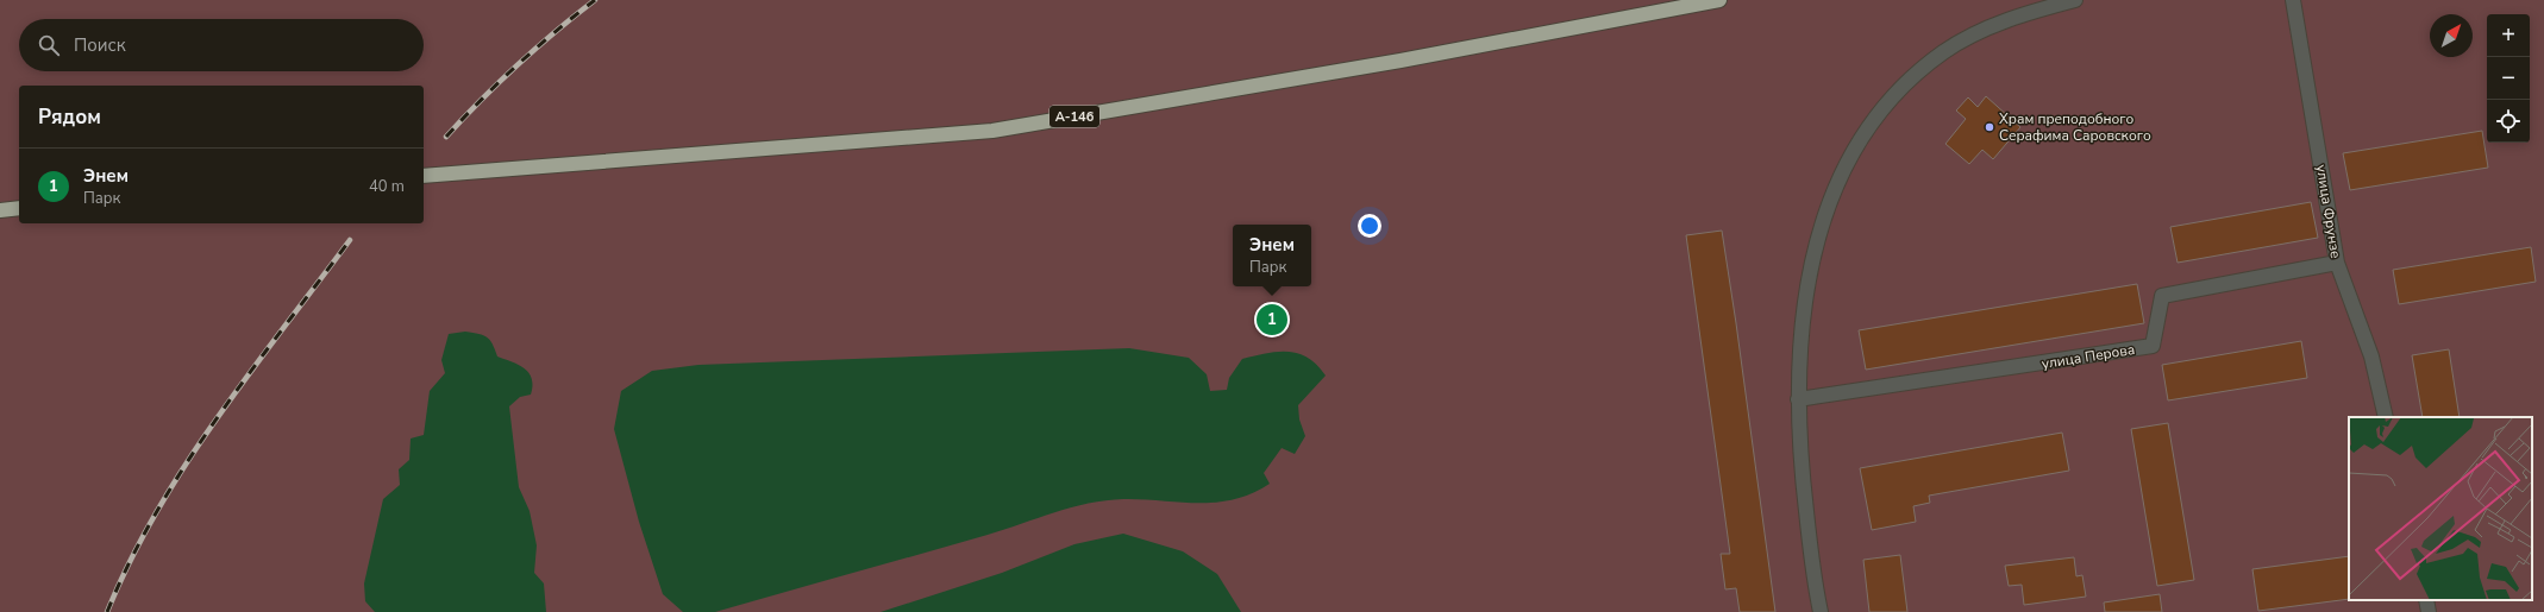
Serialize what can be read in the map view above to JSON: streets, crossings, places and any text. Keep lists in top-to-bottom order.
{
  "streets": {
    "highway": ["А-146"],
    "street": ["улица Фрунзе", "улица Перова"]
  },
  "crossings": [
    ["улица Фрунзе", "улица Перова"]
  ],
  "places": ["Храм преподобного Серафима Саровского"],
  "north": "top right",
  "page": {
    "map_buttons": ["+", "−"],
    "search": "Поиск",
    "heading": "Рядом",
    "list": [
      {
        "mark": "1",
        "name": "Энем",
        "note": "Парк",
        "value": "40 m"
      }
    ],
    "popup": ["Энем", "Парк"],
    "pins": "1"
  }
}
